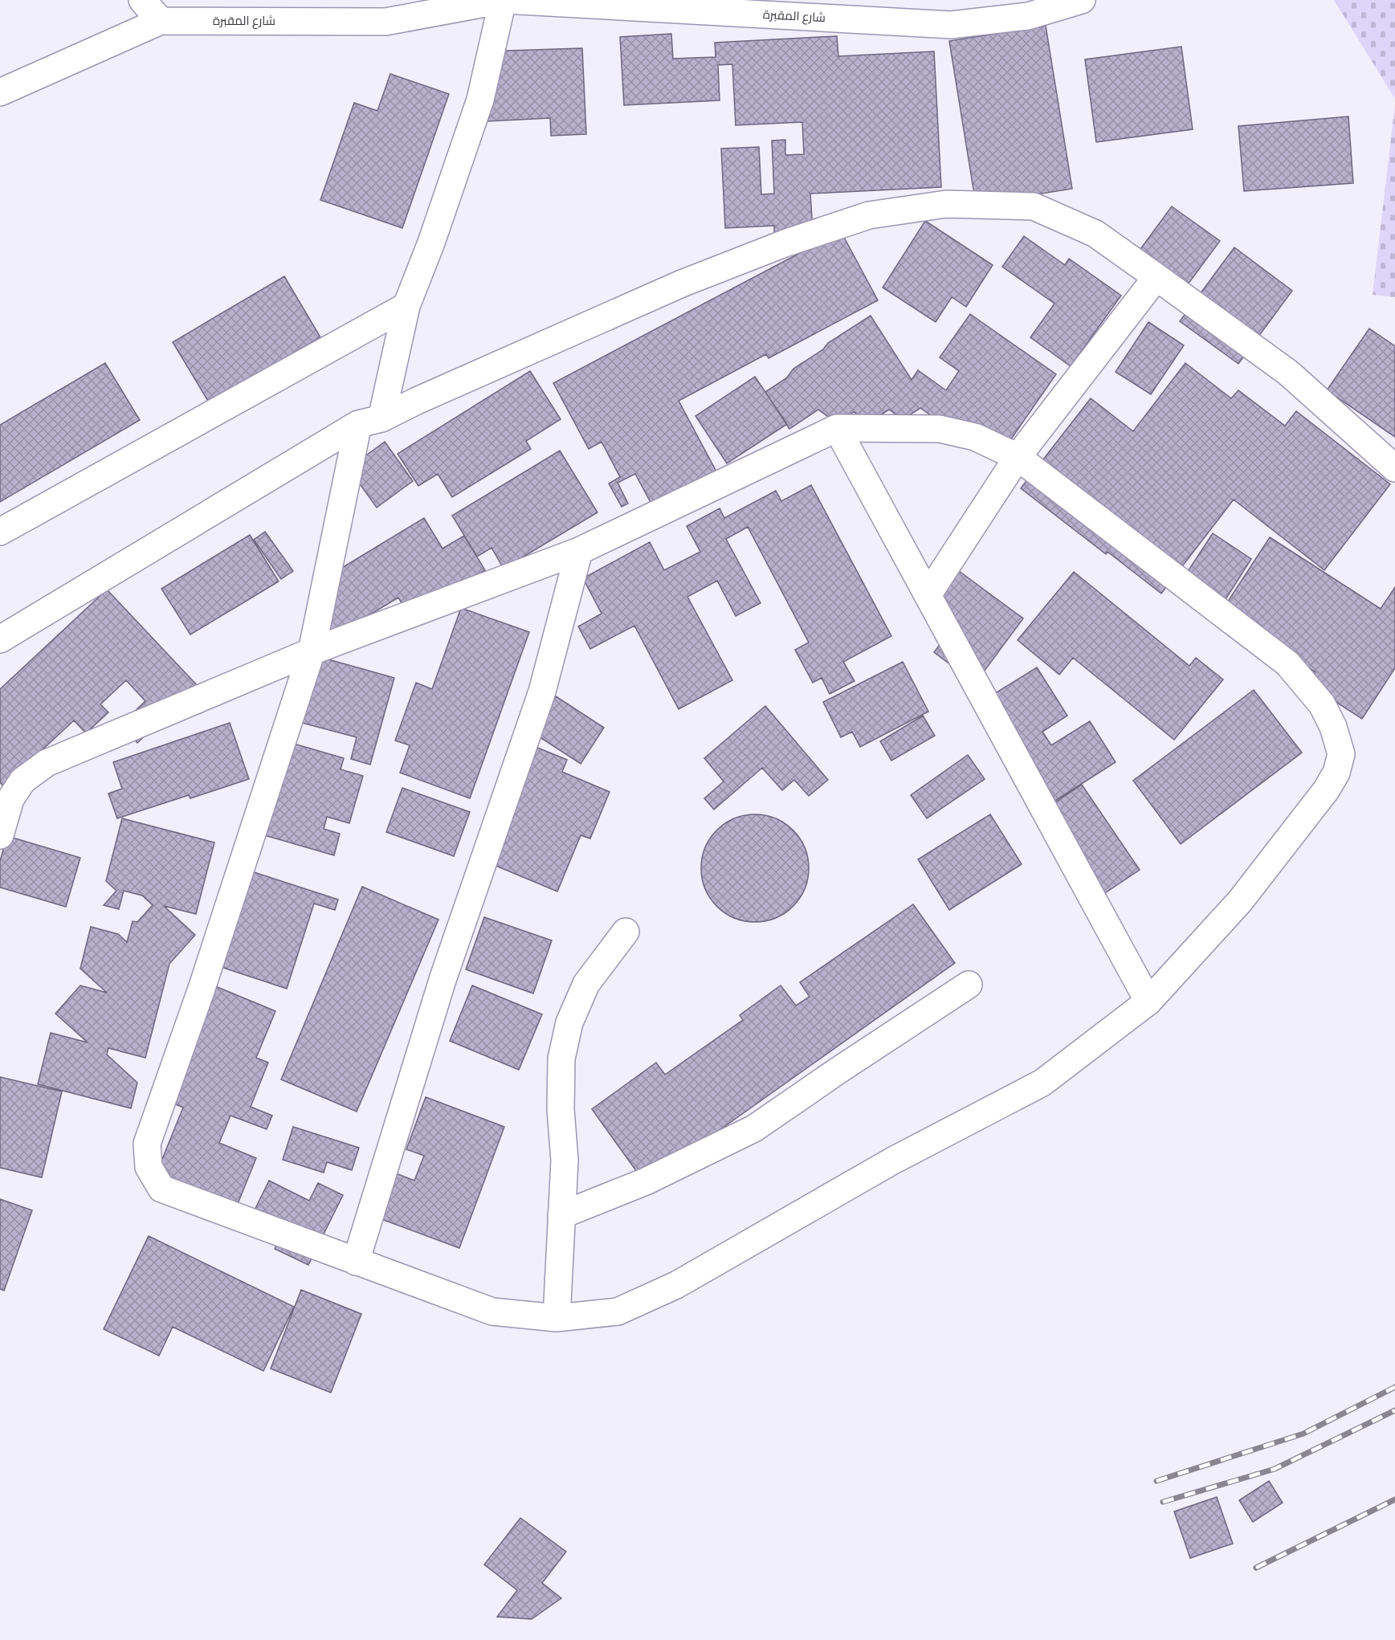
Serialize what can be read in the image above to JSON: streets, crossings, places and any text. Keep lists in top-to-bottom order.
{
  "streets": {
    "street": ["شارع المقبرة"]
  }
}
